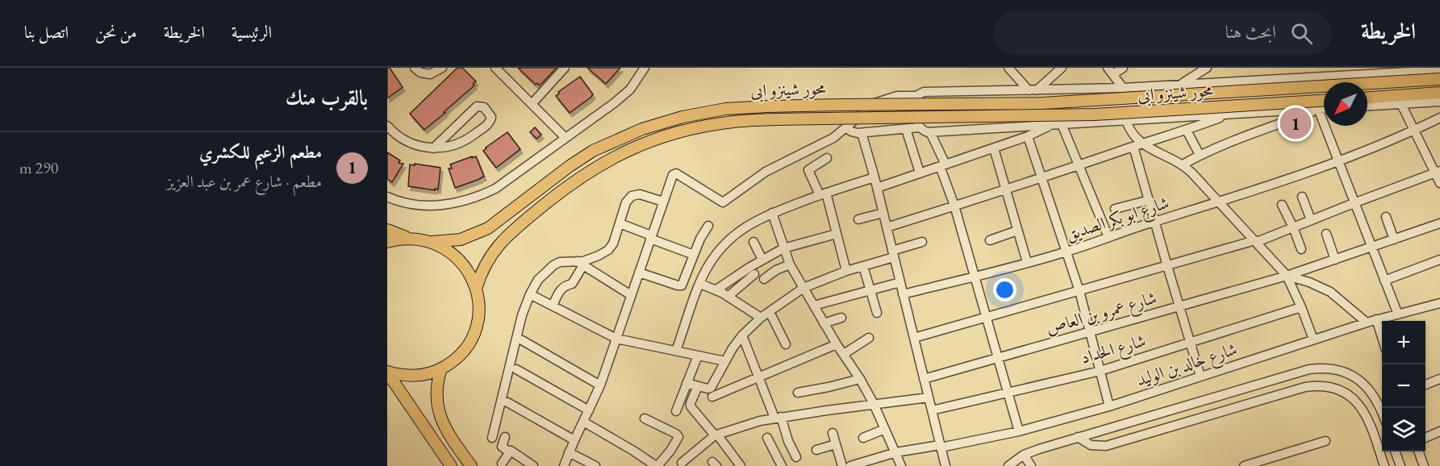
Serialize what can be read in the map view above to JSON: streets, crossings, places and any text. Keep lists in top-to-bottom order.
{
  "streets": {
    "main road": ["محور شينزو ابى"],
    "street": [
      "شارع ابو بكر الصديق",
      "شارع عمرو بن العاص",
      "شارع الحداد",
      "شارع خالد بن الوليد"
    ]
  },
  "north": "bottom left",
  "page": {
    "header": "الخريطة",
    "search": "ابحث هنا",
    "nav": [
      "الرئيسية",
      "الخريطة",
      "من نحن",
      "اتصل بنا"
    ],
    "heading": "بالقرب منك",
    "pins": "1",
    "list": [
      {
        "mark": "1",
        "name": "مطعم الزعيم للكشري",
        "note": "مطعم · شارع عمر بن عبد العزيز",
        "value": "290 m"
      }
    ],
    "map_buttons": ["+", "−"]
  }
}
